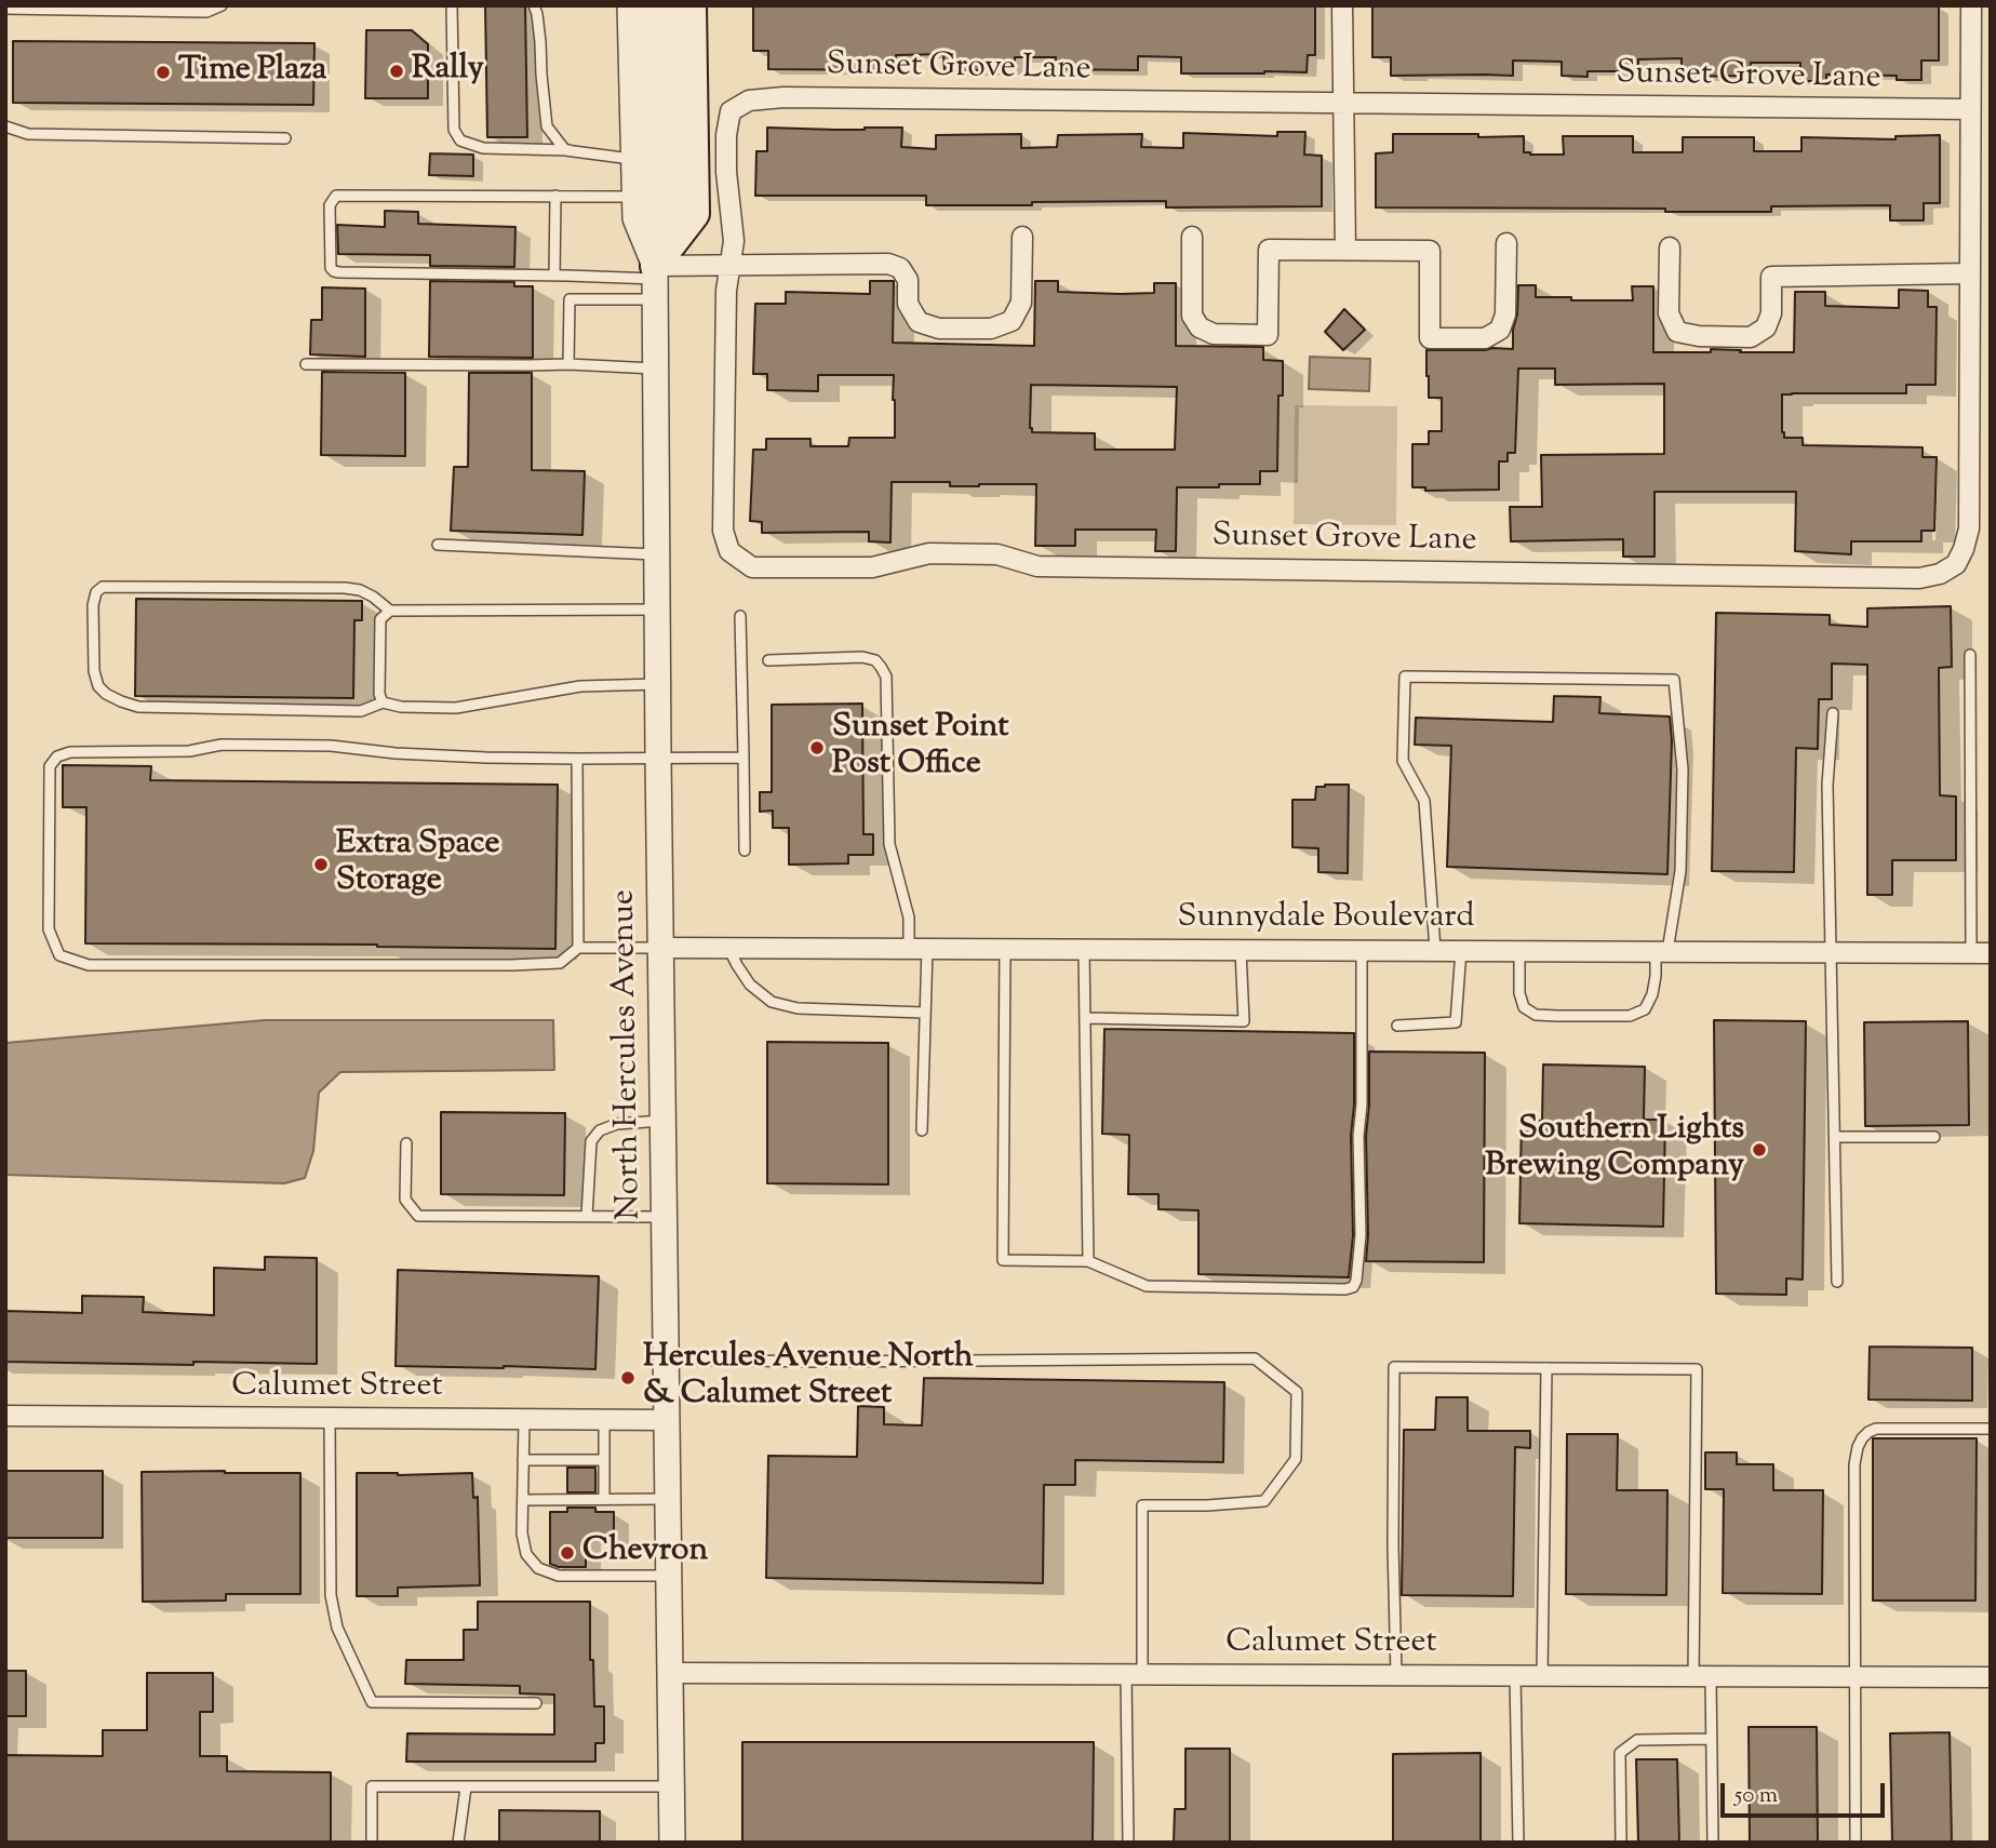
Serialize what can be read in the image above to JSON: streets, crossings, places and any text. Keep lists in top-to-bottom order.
{
  "streets": {
    "street": [
      "Sunset Grove Lane",
      "Sunnydale Boulevard",
      "North Hercules Avenue",
      "Calumet Street"
    ]
  },
  "crossings": [
    ["Sunnydale Boulevard", "North Hercules Avenue"],
    ["North Hercules Avenue", "Calumet Street"]
  ],
  "places": [
    "Rally",
    "Time Plaza",
    "Sunset Point Post Office",
    "Extra Space Storage",
    "Southern Lights Brewing Company",
    "Hercules Avenue North & Calumet Street",
    "Chevron"
  ],
  "scale_bar": "50 m"
}
